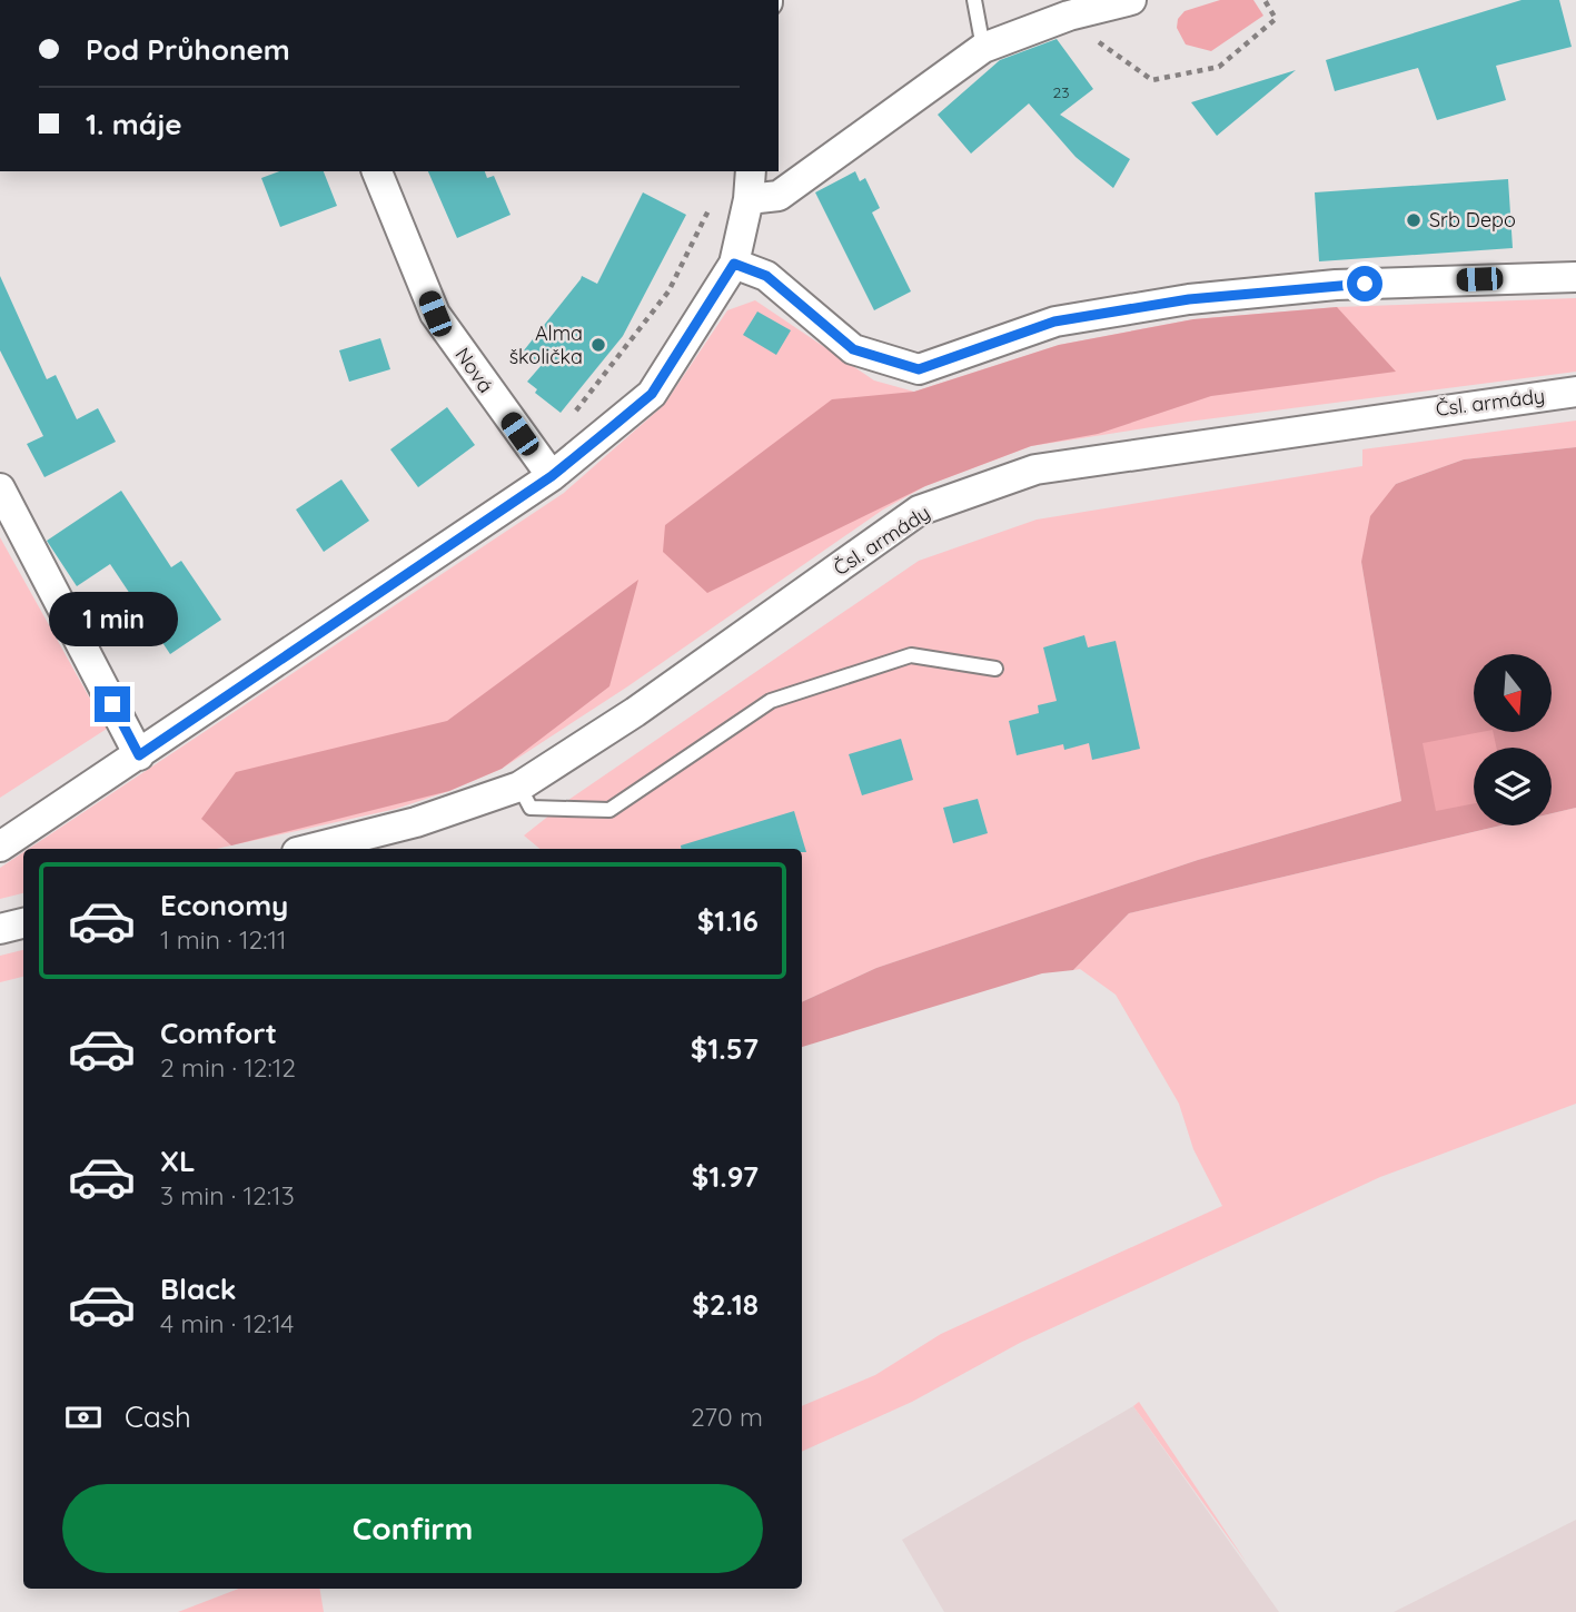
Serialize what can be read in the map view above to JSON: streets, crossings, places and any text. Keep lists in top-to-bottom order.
{
  "streets": {
    "street": ["Nová", "Čsl. armády"]
  },
  "places": ["Srb Depo", "Alma školička"],
  "house_numbers": ["23"],
  "north": "bottom",
  "page": {
    "banner": ["Pod Průhonem", "1. máje"],
    "bubble": "1 min",
    "list": [
      {
        "name": "Economy",
        "note": "1 min · 12:11",
        "value": "$1.16"
      },
      {
        "name": "Comfort",
        "note": "2 min · 12:12",
        "value": "$1.57"
      },
      {
        "name": "XL",
        "note": "3 min · 12:13",
        "value": "$1.97"
      },
      {
        "name": "Black",
        "note": "4 min · 12:14",
        "value": "$2.18"
      }
    ],
    "pay": ["Cash", "270 m"],
    "buttons": "Confirm"
  }
}
